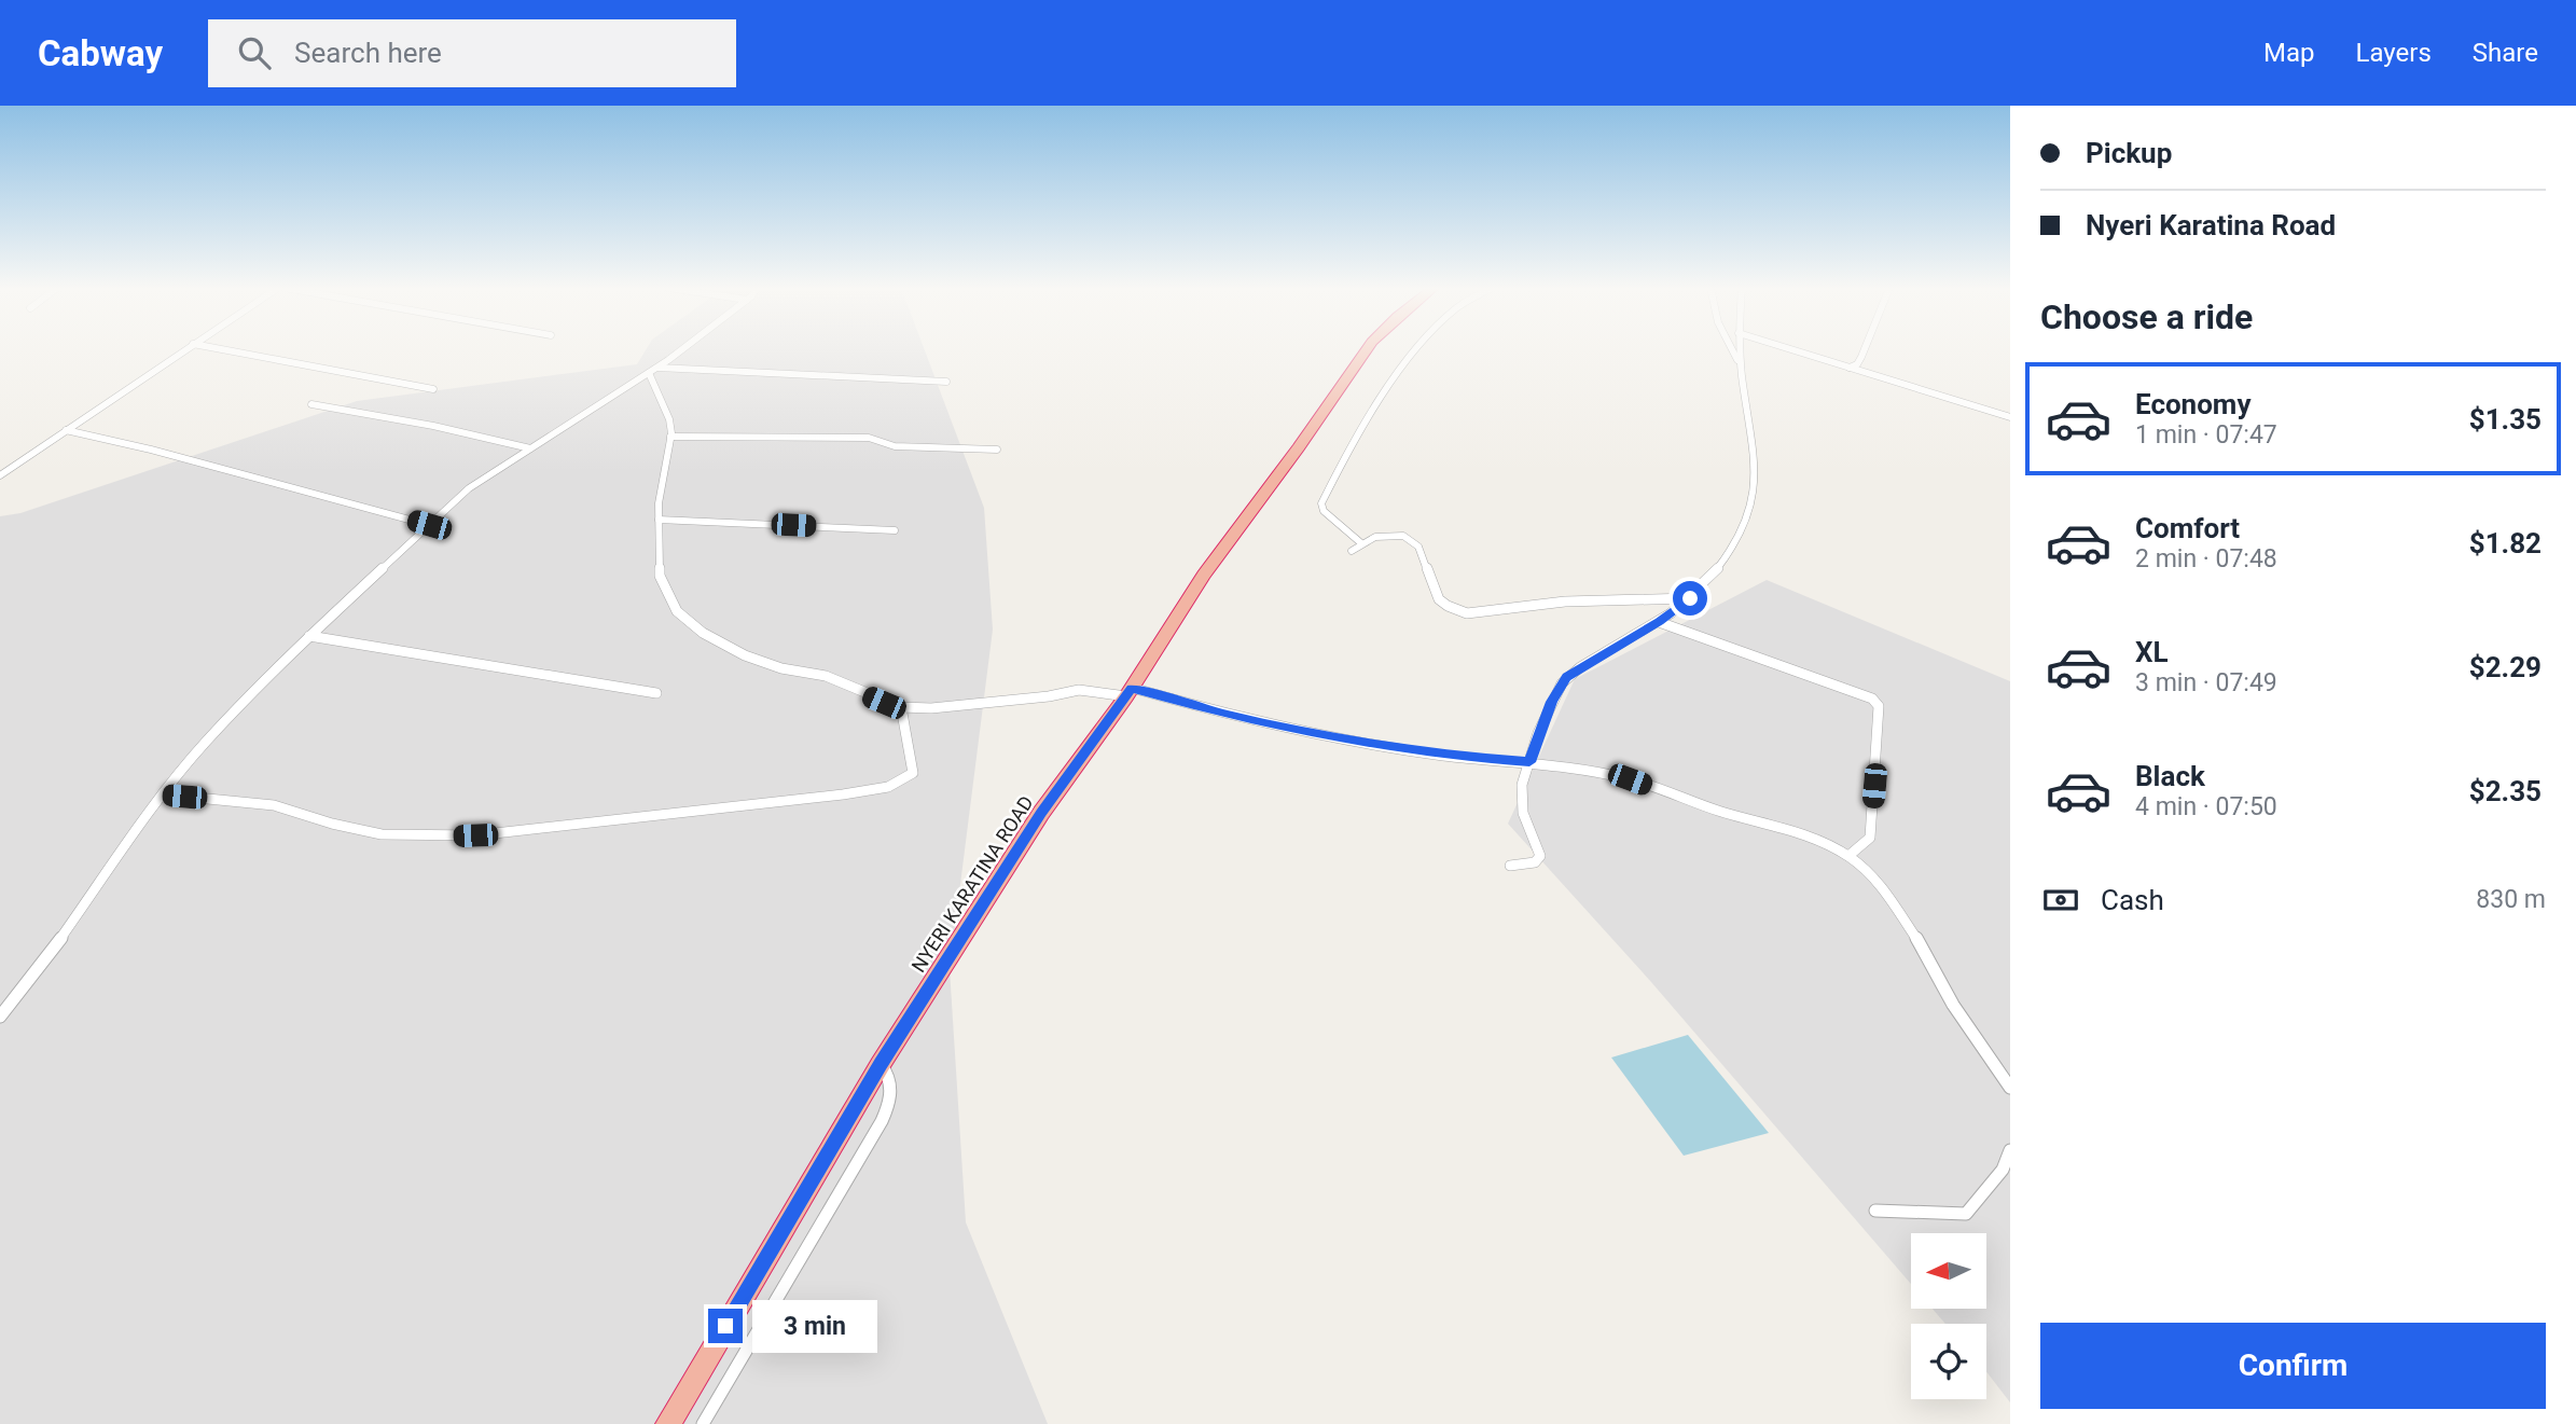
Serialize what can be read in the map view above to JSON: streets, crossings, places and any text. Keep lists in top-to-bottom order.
{
  "streets": {
    "highway": ["NYERI KARATINA ROAD"]
  },
  "north": "left",
  "page": {
    "header": "Cabway",
    "search": "Search here",
    "nav": ["Map", "Layers", "Share"],
    "banner": ["Pickup", "Nyeri Karatina Road"],
    "heading": "Choose a ride",
    "list": [
      {
        "name": "Economy",
        "note": "1 min · 07:47",
        "value": "$1.35"
      },
      {
        "name": "Comfort",
        "note": "2 min · 07:48",
        "value": "$1.82"
      },
      {
        "name": "XL",
        "note": "3 min · 07:49",
        "value": "$2.29"
      },
      {
        "name": "Black",
        "note": "4 min · 07:50",
        "value": "$2.35"
      }
    ],
    "pay": ["Cash", "830 m"],
    "bubble": "3 min",
    "buttons": "Confirm"
  }
}
